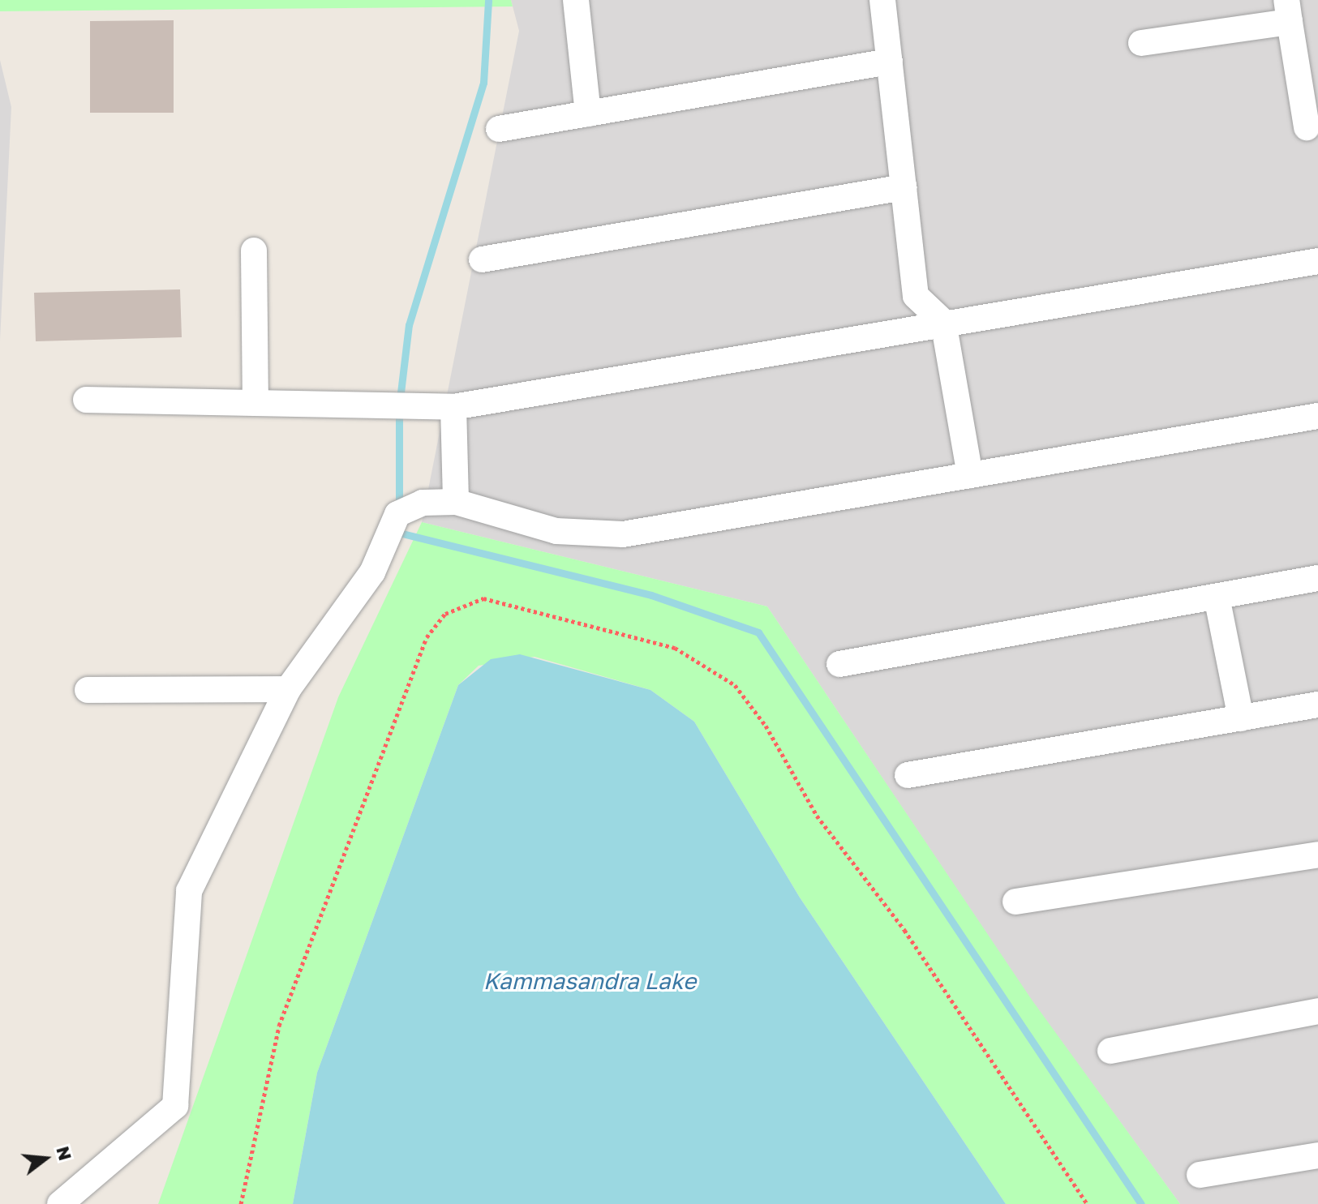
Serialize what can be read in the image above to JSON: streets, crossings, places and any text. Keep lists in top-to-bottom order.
{
  "water": ["Kammasandra Lake"],
  "north": "right"
}
